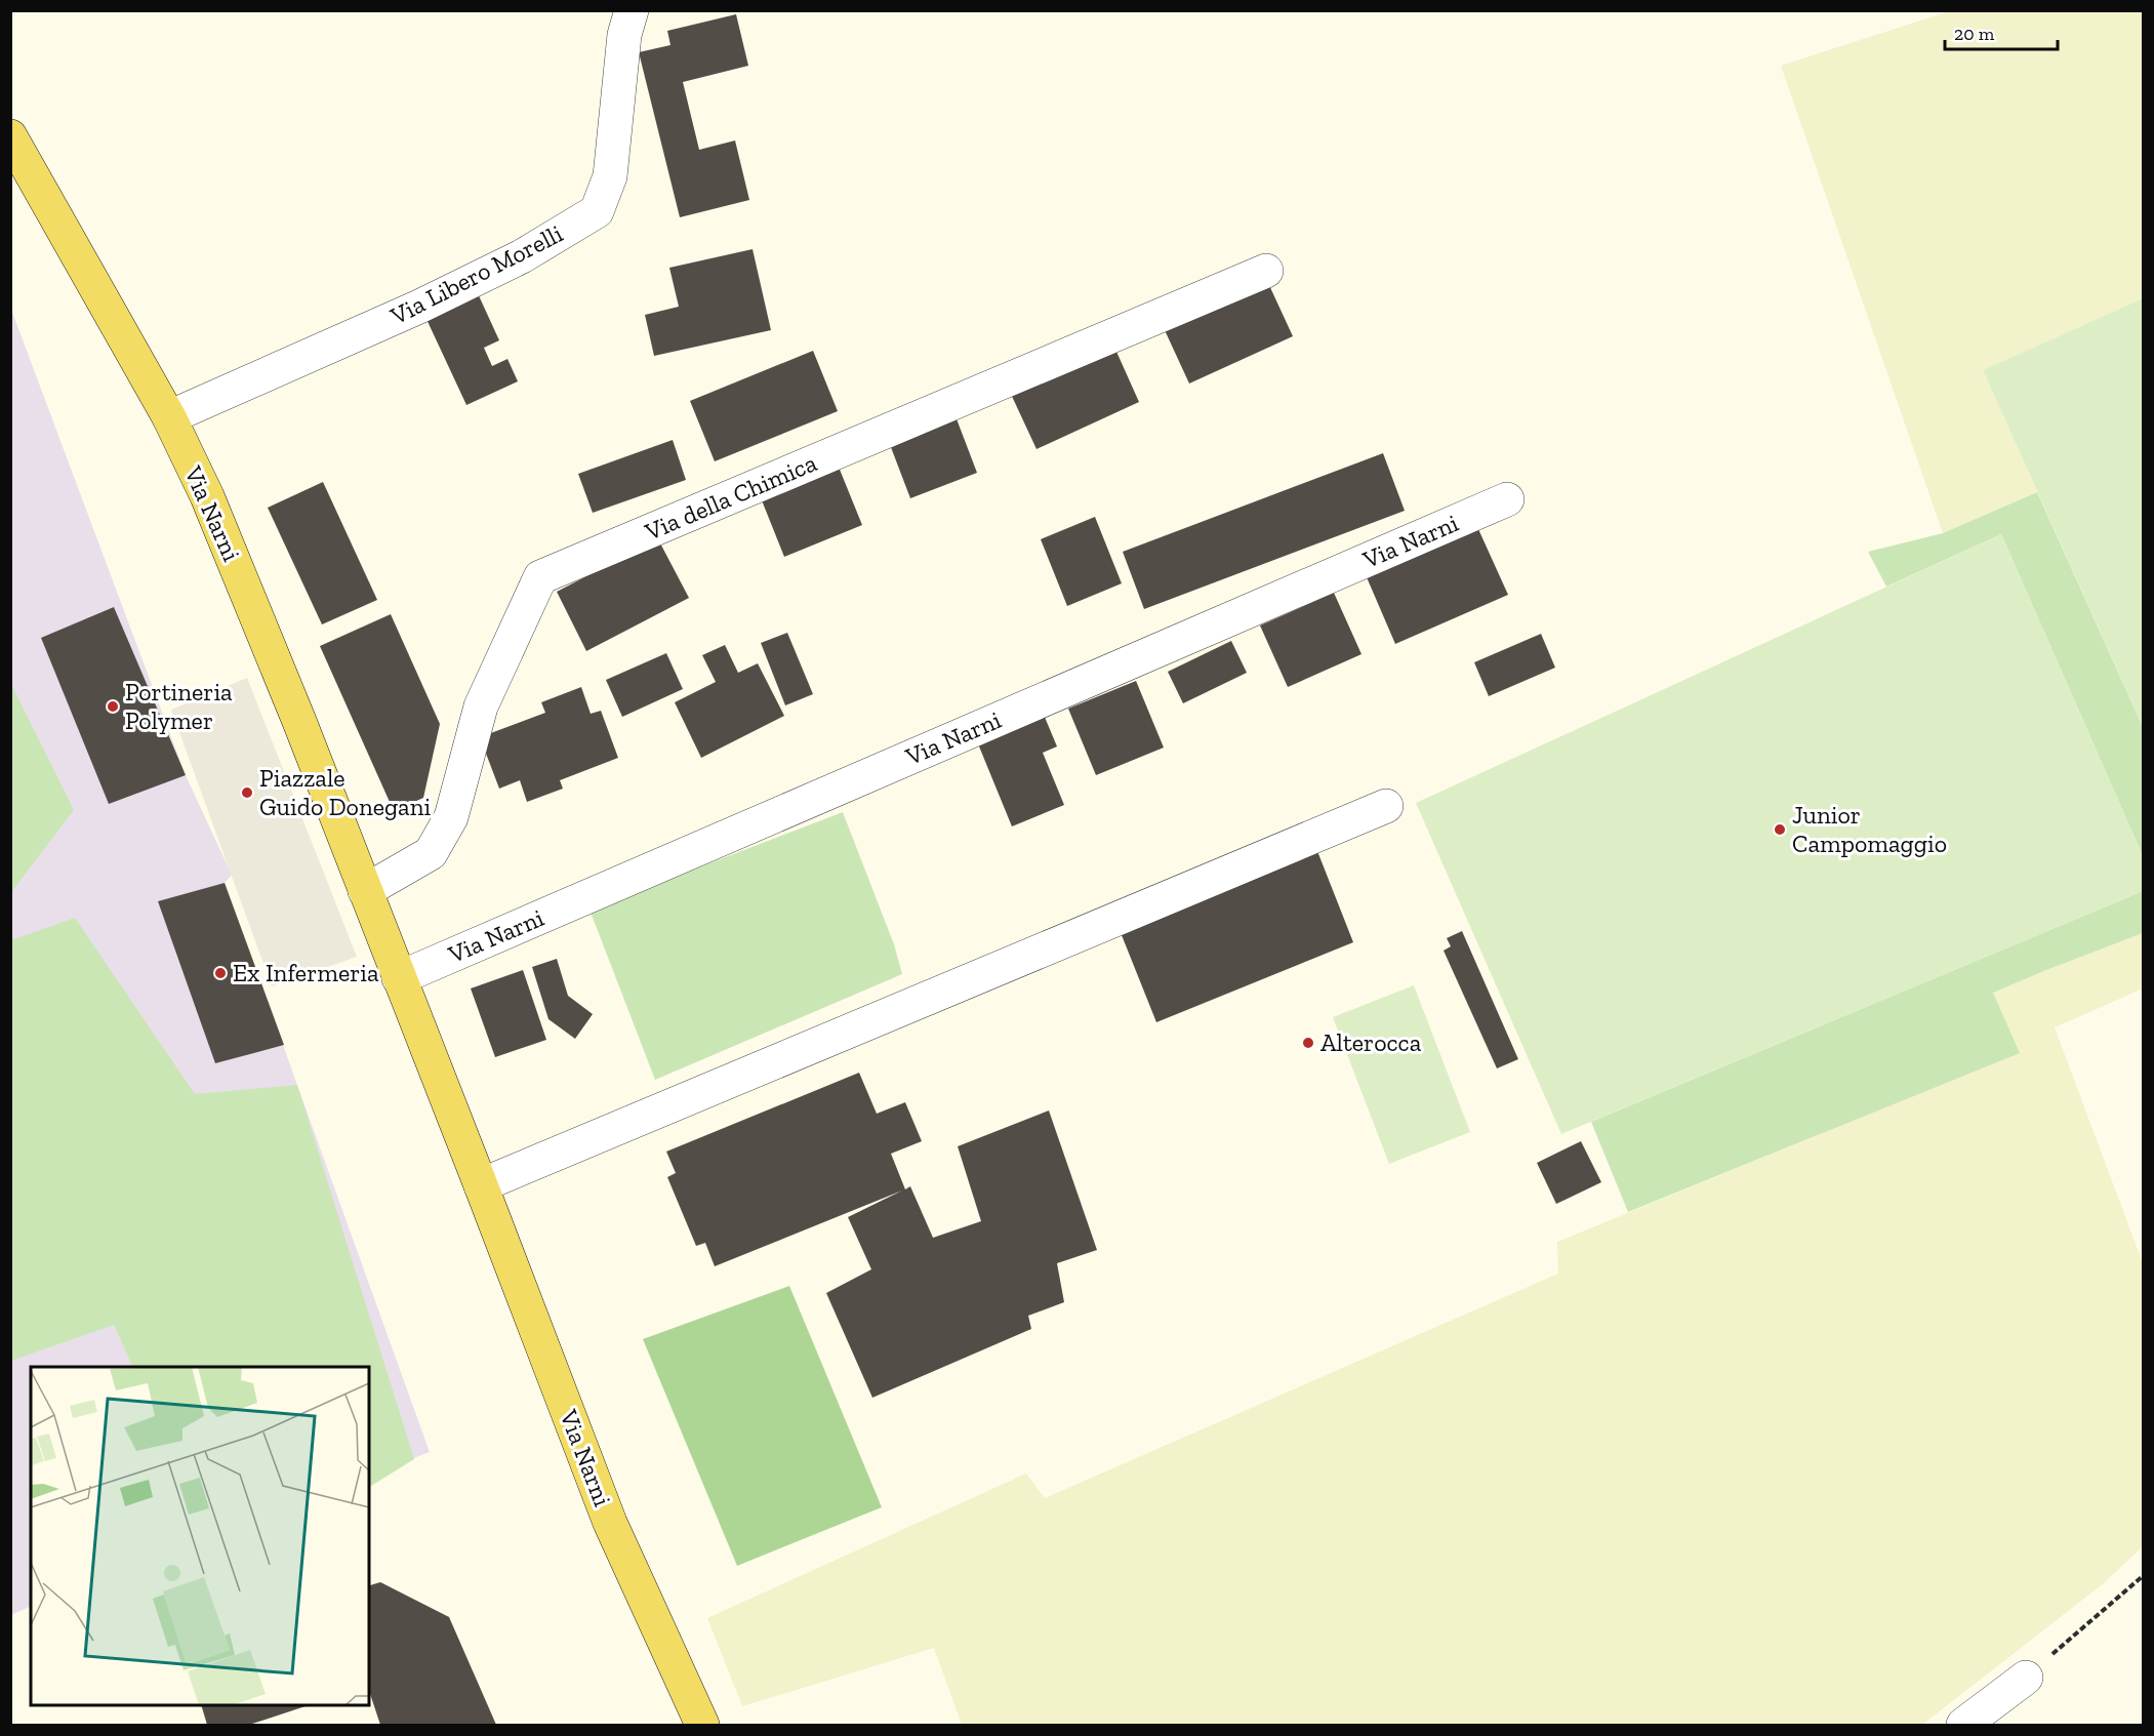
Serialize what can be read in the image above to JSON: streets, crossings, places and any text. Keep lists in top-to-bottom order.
{
  "streets": {
    "main road": ["Via Narni"],
    "street": ["Via Libero Morelli", "Via della Chimica"]
  },
  "crossings": [
    ["Via Libero Morelli", "Via Narni"],
    ["Via della Chimica", "Via Narni"]
  ],
  "places": [
    "Portineria Polymer",
    "Piazzale Guido Donegani",
    "Junior Campomaggio",
    "Ex Infermeria",
    "Alterocca"
  ],
  "scale_bar": "20 m"
}
